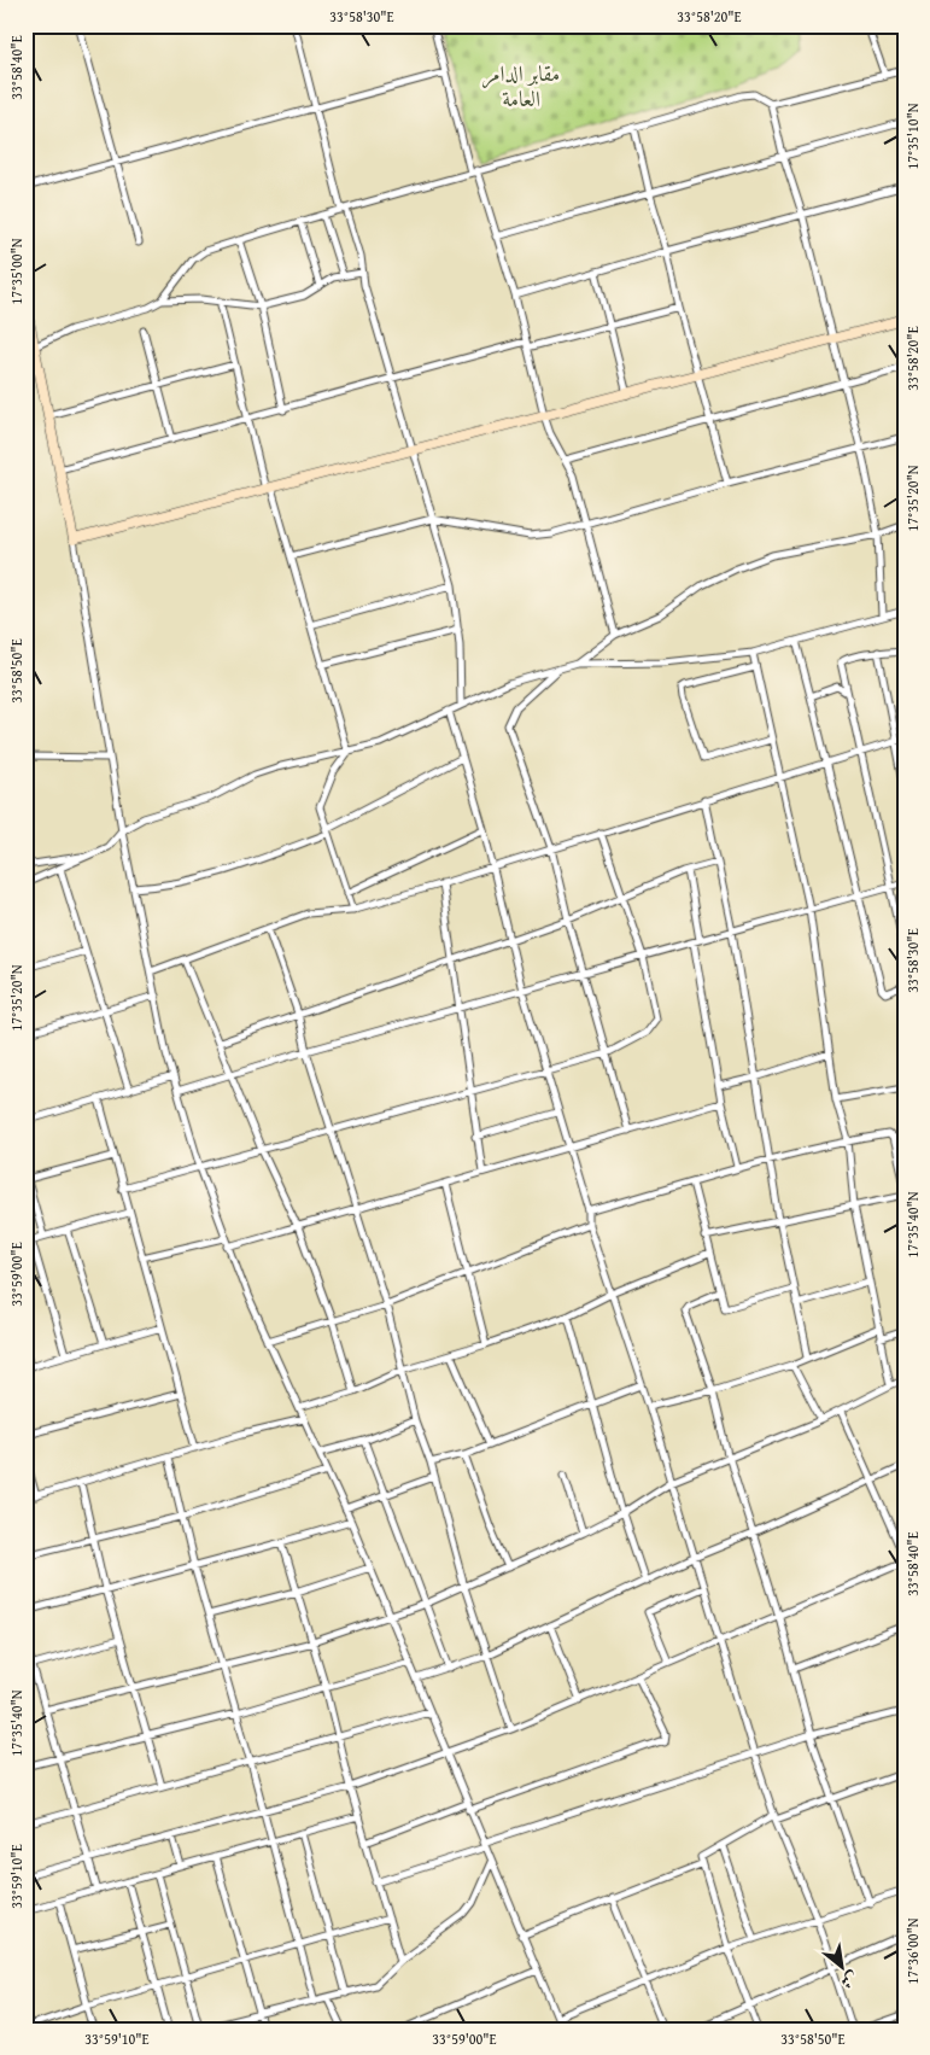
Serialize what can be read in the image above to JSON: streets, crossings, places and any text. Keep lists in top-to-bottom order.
{
  "parks": ["مقابر الدامر العامة"],
  "north": "bottom right",
  "coordinates": [
    "33°58'30\"E",
    "33°58'20\"E",
    "33°58'40\"E",
    "17°35'10\"N",
    "17°35'00\"N",
    "17°35'20\"N",
    "33°58'50\"E",
    "17°35'40\"N",
    "33°59'00\"E",
    "33°59'10\"E",
    "17°36'00\"N"
  ]
}
